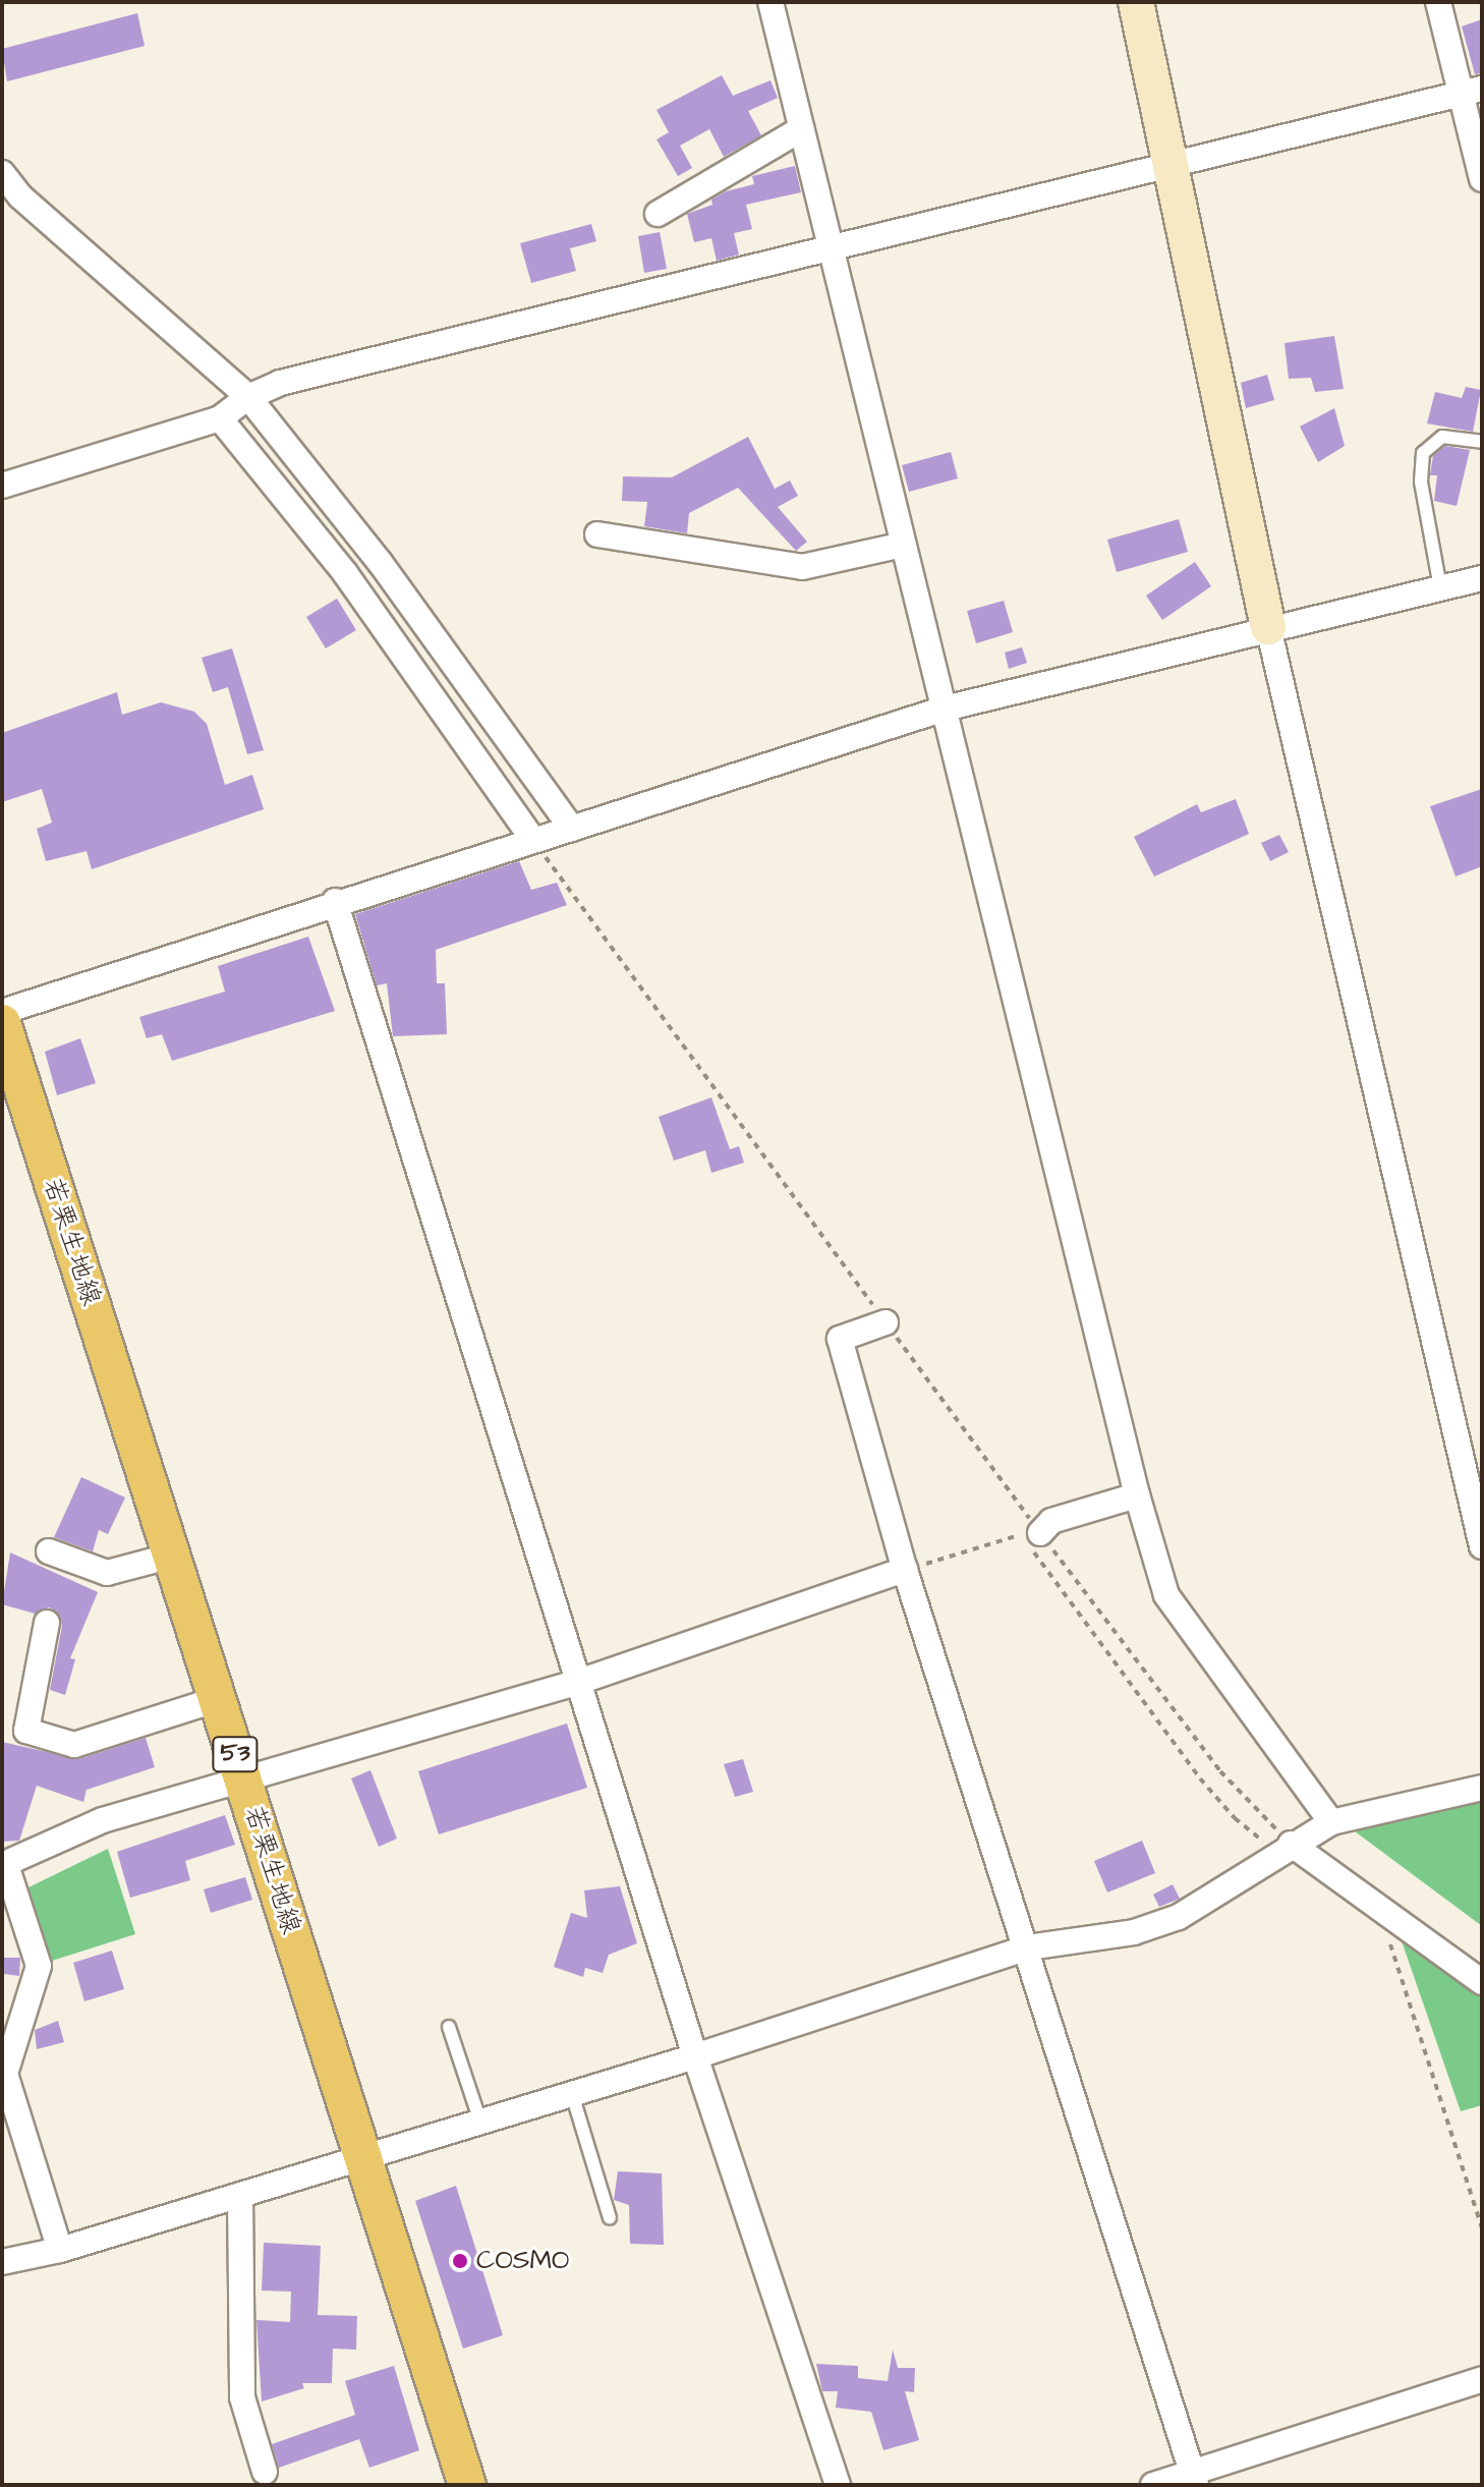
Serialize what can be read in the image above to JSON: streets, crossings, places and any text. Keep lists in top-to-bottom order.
{
  "streets": {
    "main road": ["若栗生地線", "53"]
  },
  "places": ["COSMO"]
}
